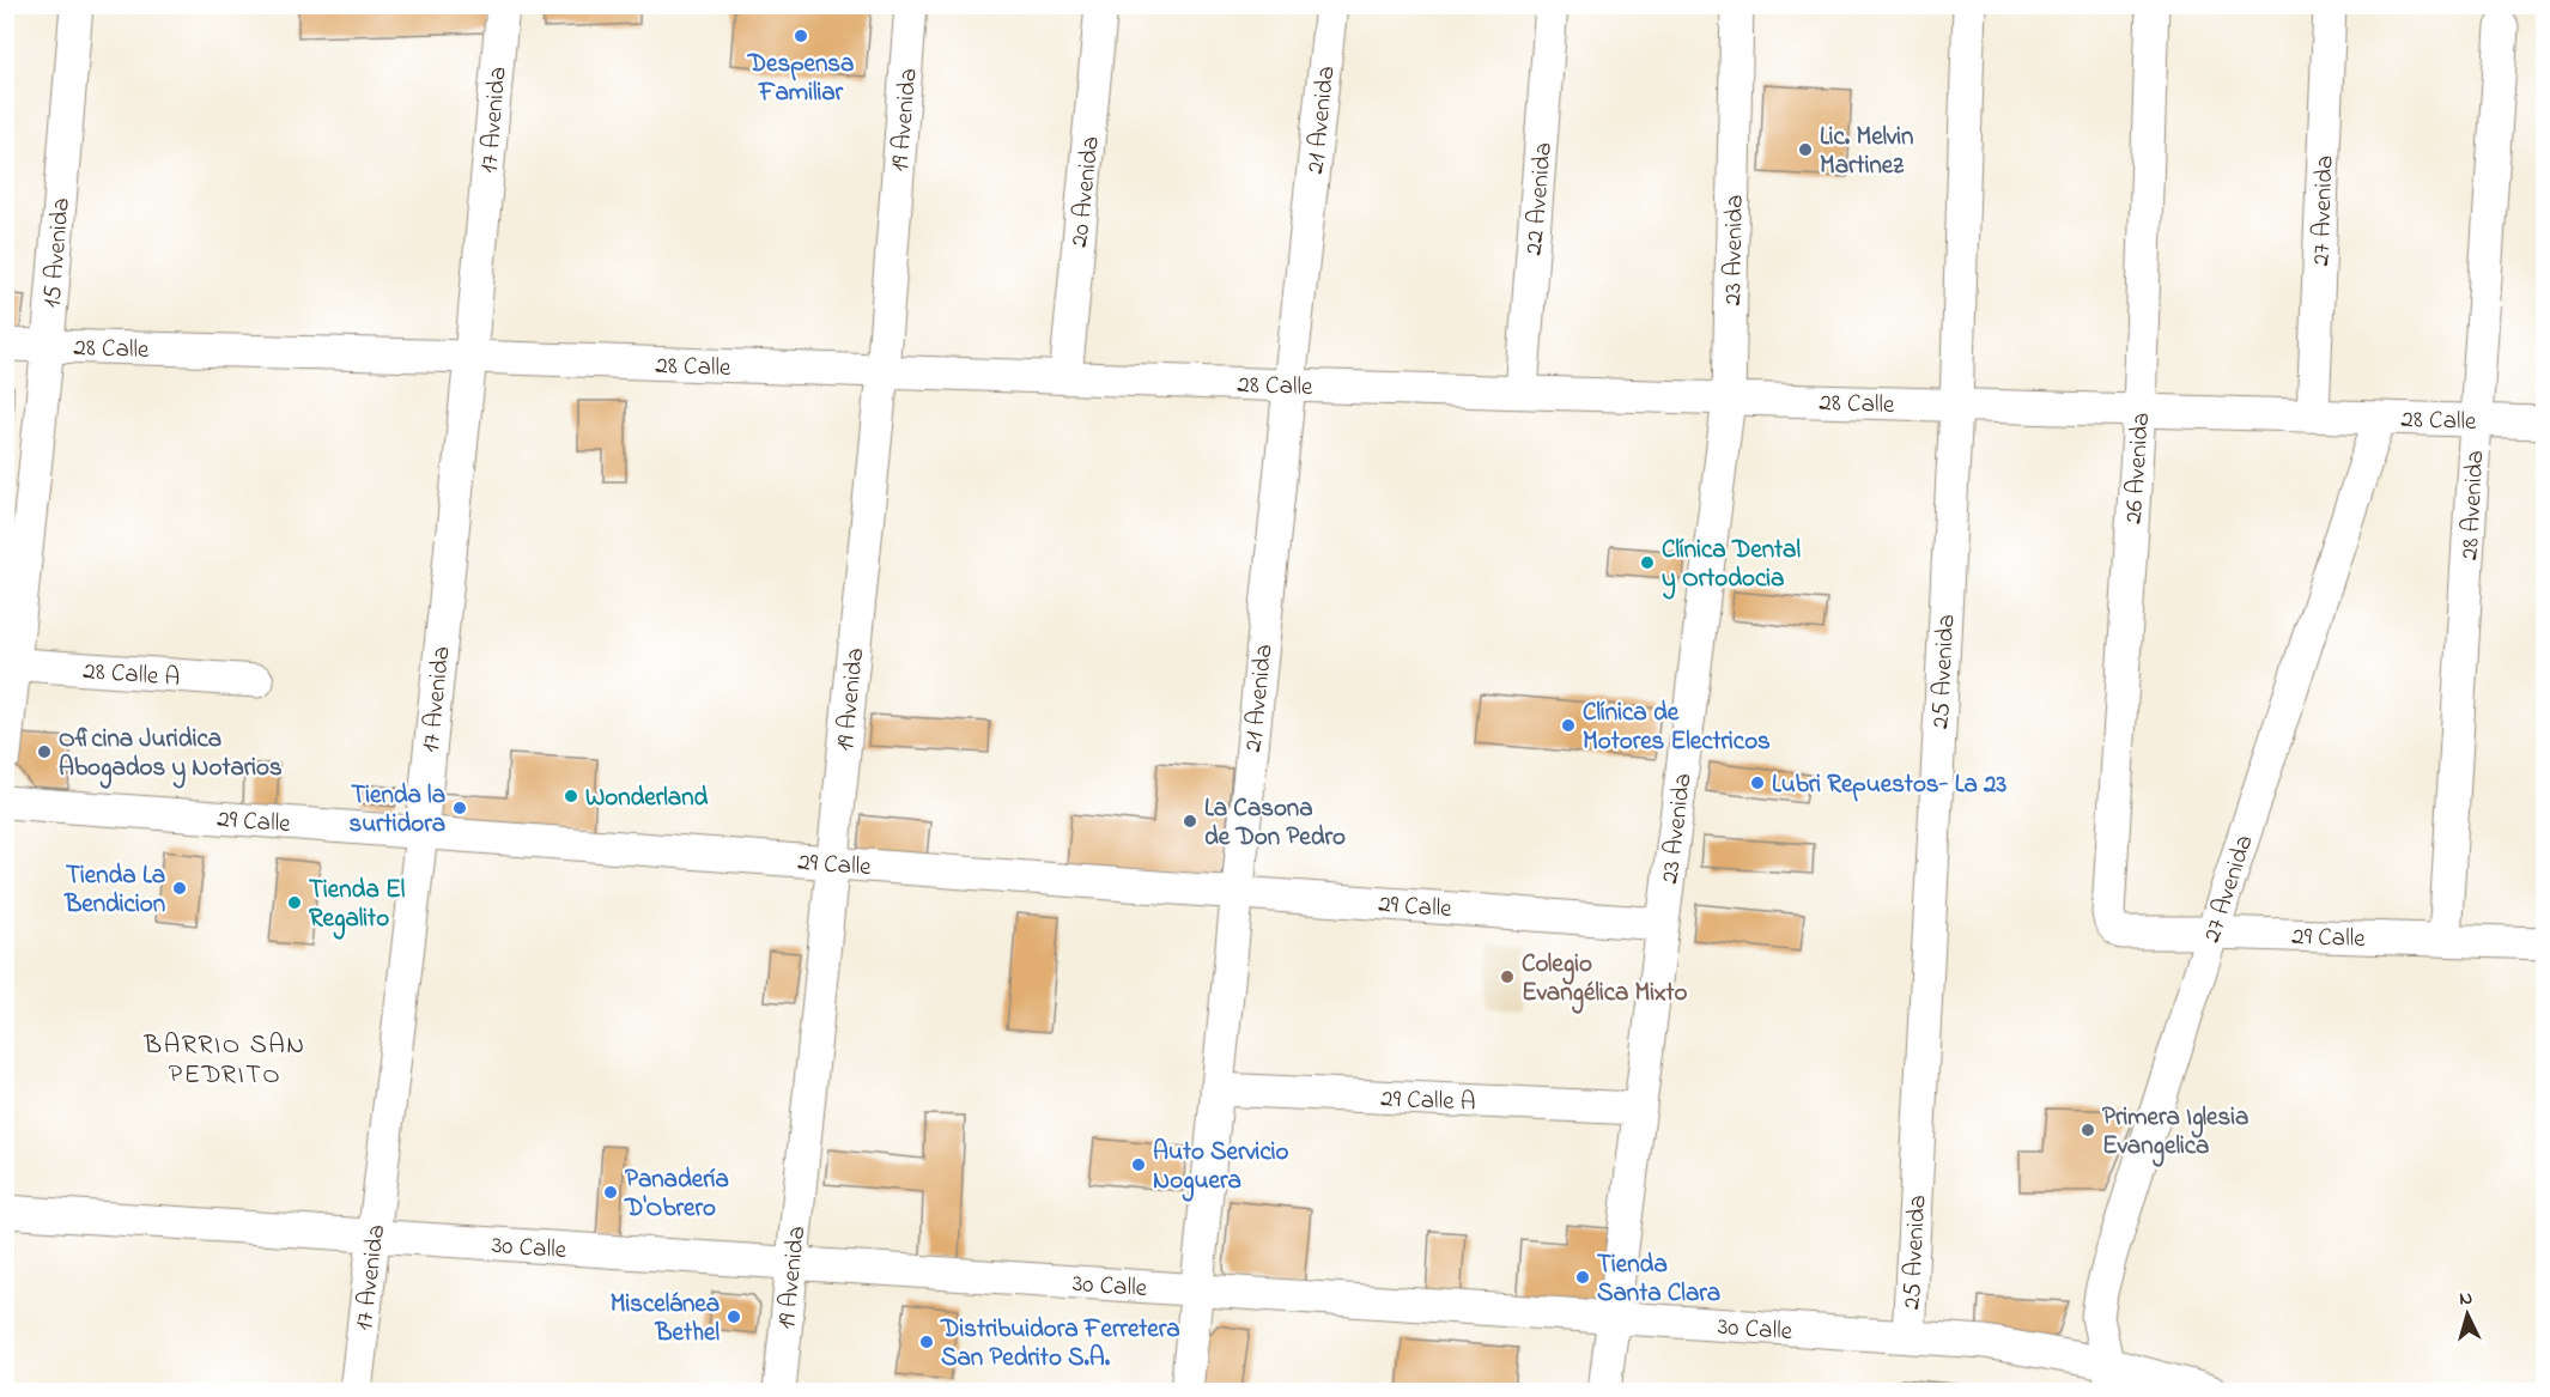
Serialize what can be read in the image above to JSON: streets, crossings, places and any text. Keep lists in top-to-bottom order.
{
  "streets": {
    "street": [
      "17 Avenida",
      "19 Avenida",
      "21 Avenida",
      "20 Avenida",
      "22 Avenida",
      "27 Avenida",
      "23 Avenida",
      "15 Avenida",
      "28 Calle",
      "26 Avenida",
      "28 Avenida",
      "25 Avenida",
      "28 Calle A",
      "29 Calle",
      "29 Calle A",
      "30 Calle"
    ]
  },
  "crossings": [
    ["17 Avenida", "28 Calle"],
    ["17 Avenida", "29 Calle"],
    ["17 Avenida", "30 Calle"],
    ["19 Avenida", "28 Calle"],
    ["19 Avenida", "29 Calle"],
    ["19 Avenida", "30 Calle"],
    ["21 Avenida", "28 Calle"],
    ["21 Avenida", "29 Calle"],
    ["21 Avenida", "29 Calle A"],
    ["21 Avenida", "30 Calle"],
    ["20 Avenida", "28 Calle"],
    ["22 Avenida", "28 Calle"],
    ["27 Avenida", "28 Calle"],
    ["27 Avenida", "29 Calle"],
    ["27 Avenida", "30 Calle"],
    ["23 Avenida", "28 Calle"],
    ["23 Avenida", "29 Calle"],
    ["23 Avenida", "29 Calle A"],
    ["23 Avenida", "30 Calle"],
    ["15 Avenida", "28 Calle"],
    ["15 Avenida", "28 Calle A"],
    ["28 Calle", "26 Avenida"],
    ["28 Calle", "28 Avenida"],
    ["28 Calle", "25 Avenida"],
    ["26 Avenida", "29 Calle"],
    ["28 Avenida", "29 Calle"],
    ["25 Avenida", "30 Calle"]
  ],
  "districts": ["BARRIO SAN PEDRITO"],
  "places": [
    "Despensa Familiar",
    "Lic. Melvin Martinez",
    "Clínica Dental y Ortodocia",
    "Clínica de Motores Electricos",
    "Oficina Juridica Abogados y Notarios",
    "Lubri Repuestos- La 23",
    "Wonderland",
    "Tienda la surtidora",
    "La Casona de Don Pedro",
    "Tienda La Bendicion",
    "Tienda El Regalito",
    "Colegio Evangélica Mixto",
    "Primera Iglesia Evangelica",
    "Auto Servicio Noguera",
    "Panadería D'Obrero",
    "Tienda Santa Clara",
    "Miscelánea Bethel",
    "Distribuidora Ferretera San Pedrito S.A."
  ],
  "north": "top"
}
